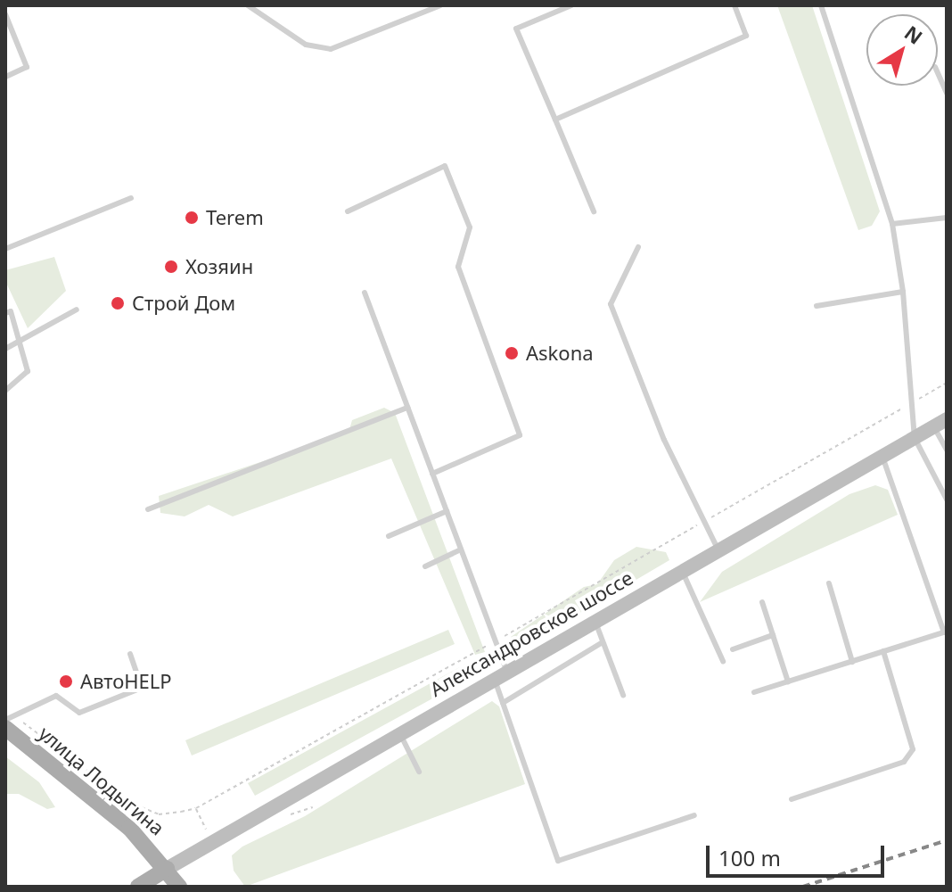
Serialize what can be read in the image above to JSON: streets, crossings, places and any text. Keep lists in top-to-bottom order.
{
  "streets": {
    "main road": ["Александровское шоссе", "улица Лодыгина"]
  },
  "crossings": [
    ["Александровское шоссе", "улица Лодыгина"]
  ],
  "places": [
    "Terem",
    "Хозяин",
    "Строй Дом",
    "Askona",
    "АвтоHELP"
  ],
  "scale_bar": "100 m",
  "north": "top right"
}
